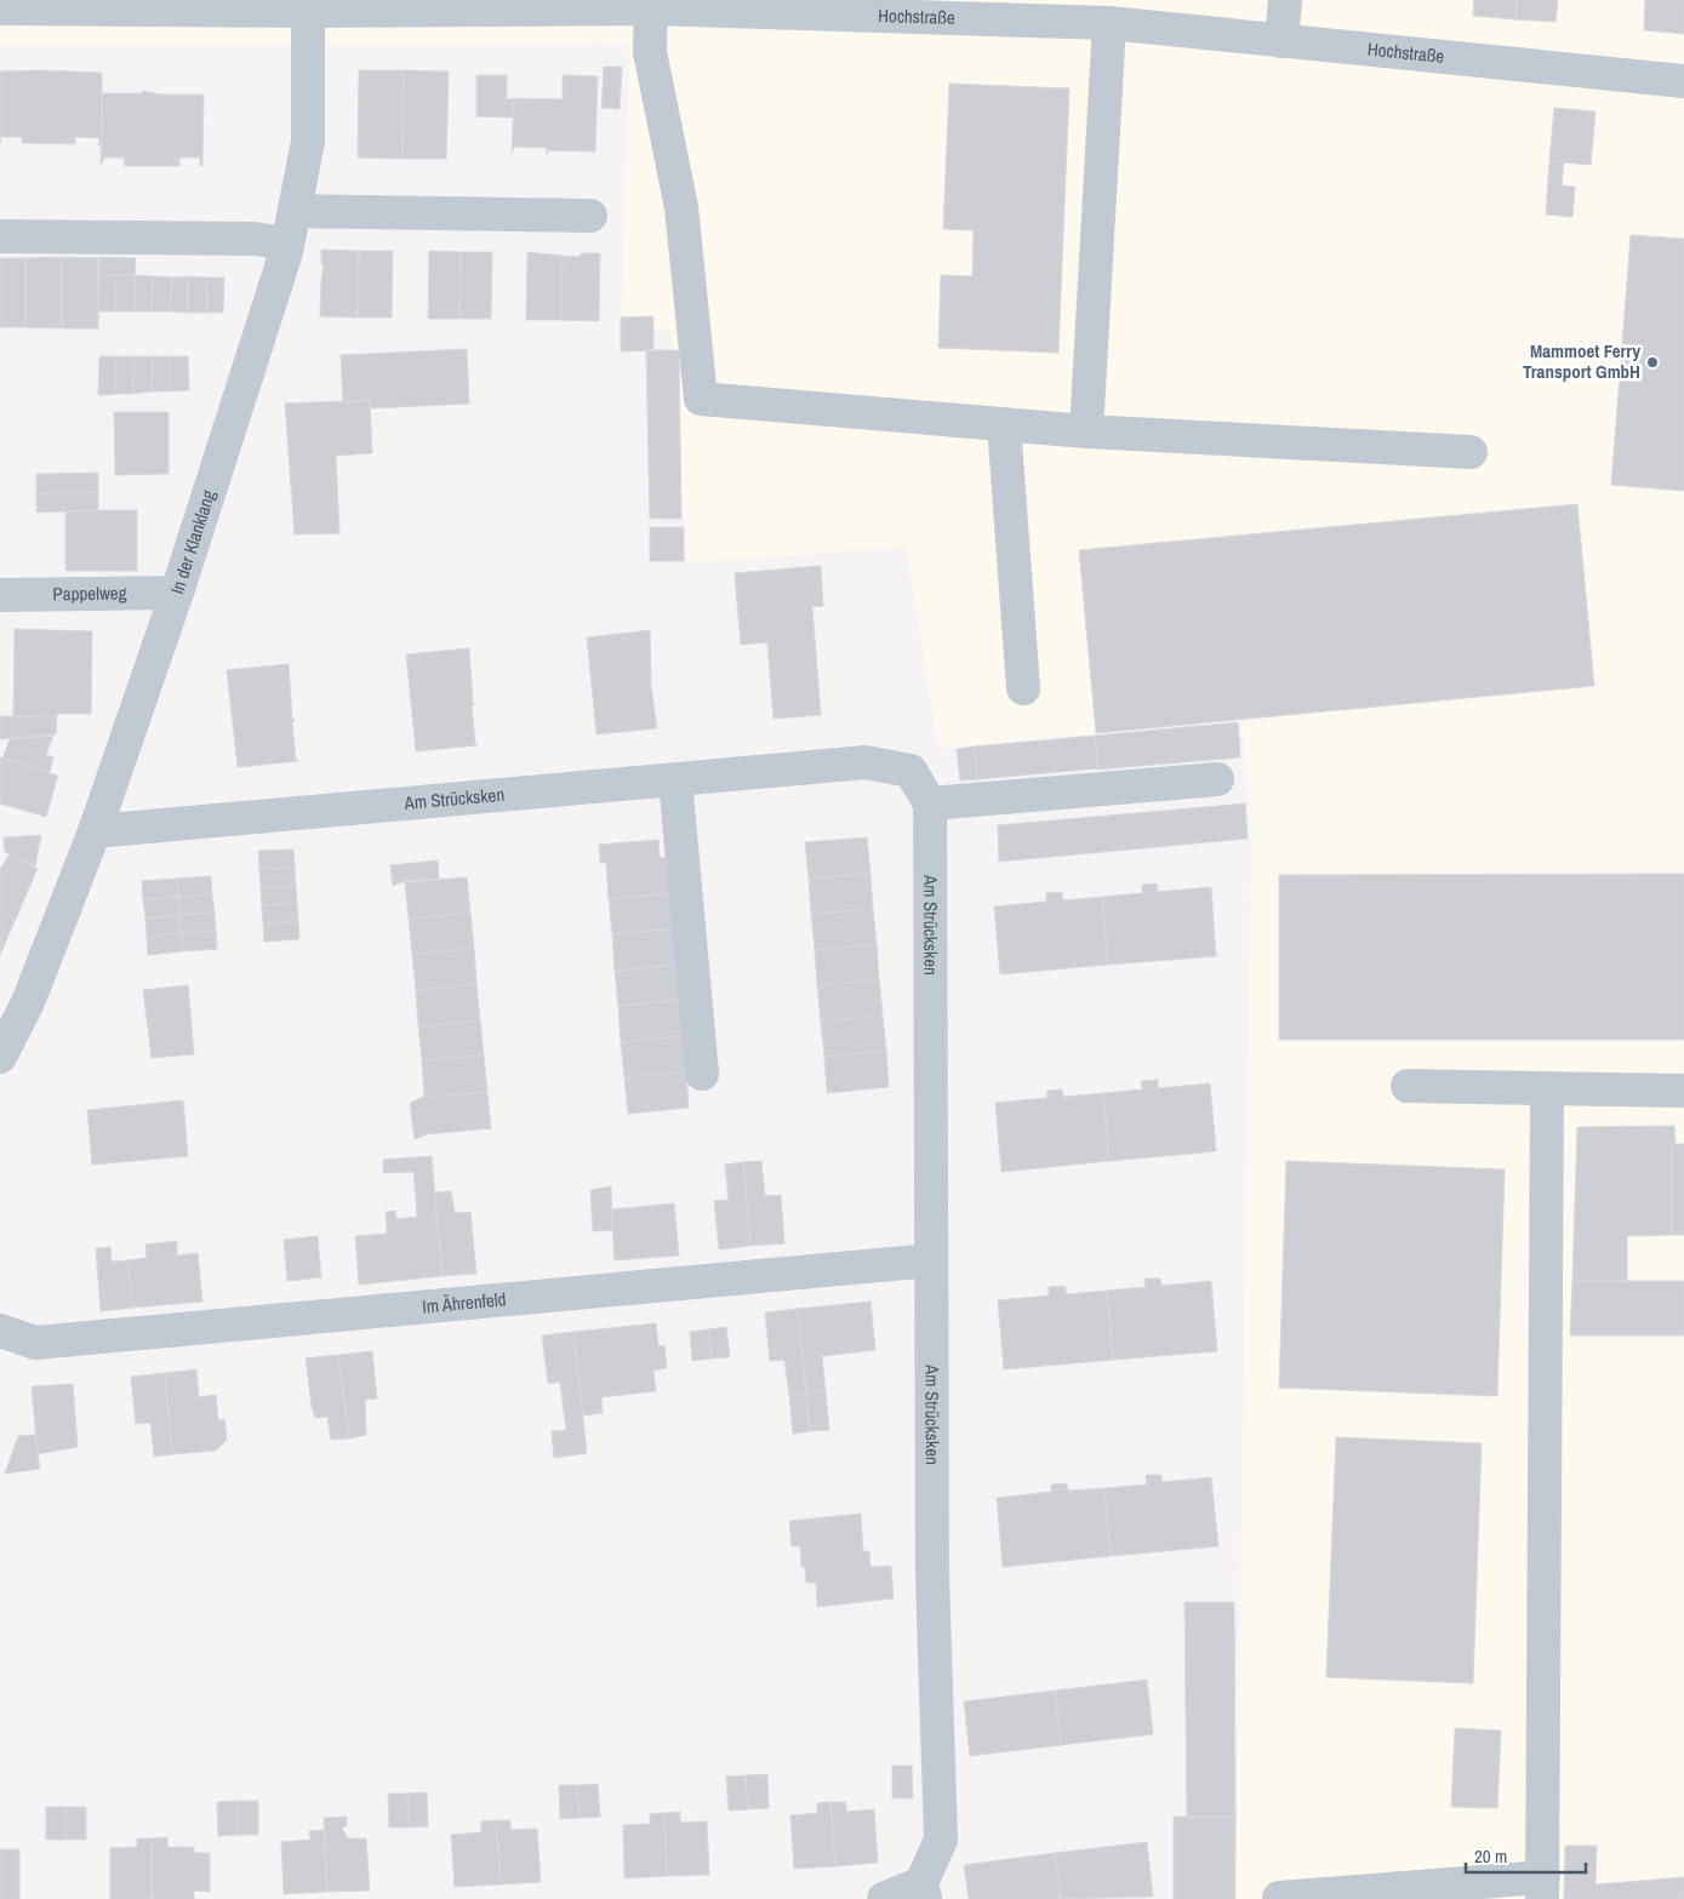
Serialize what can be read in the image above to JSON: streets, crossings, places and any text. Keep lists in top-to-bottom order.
{
  "streets": {
    "street": [
      "Hochstraße",
      "In der Klanklang",
      "Pappelweg",
      "Am Strücksken",
      "Im Ährenfeld"
    ]
  },
  "crossings": [
    ["Hochstraße", "In der Klanklang"],
    ["In der Klanklang", "Pappelweg"],
    ["In der Klanklang", "Am Strücksken"],
    ["Am Strücksken", "Im Ährenfeld"]
  ],
  "places": ["Mammoet Ferry Transport GmbH"],
  "scale_bar": "20 m"
}
